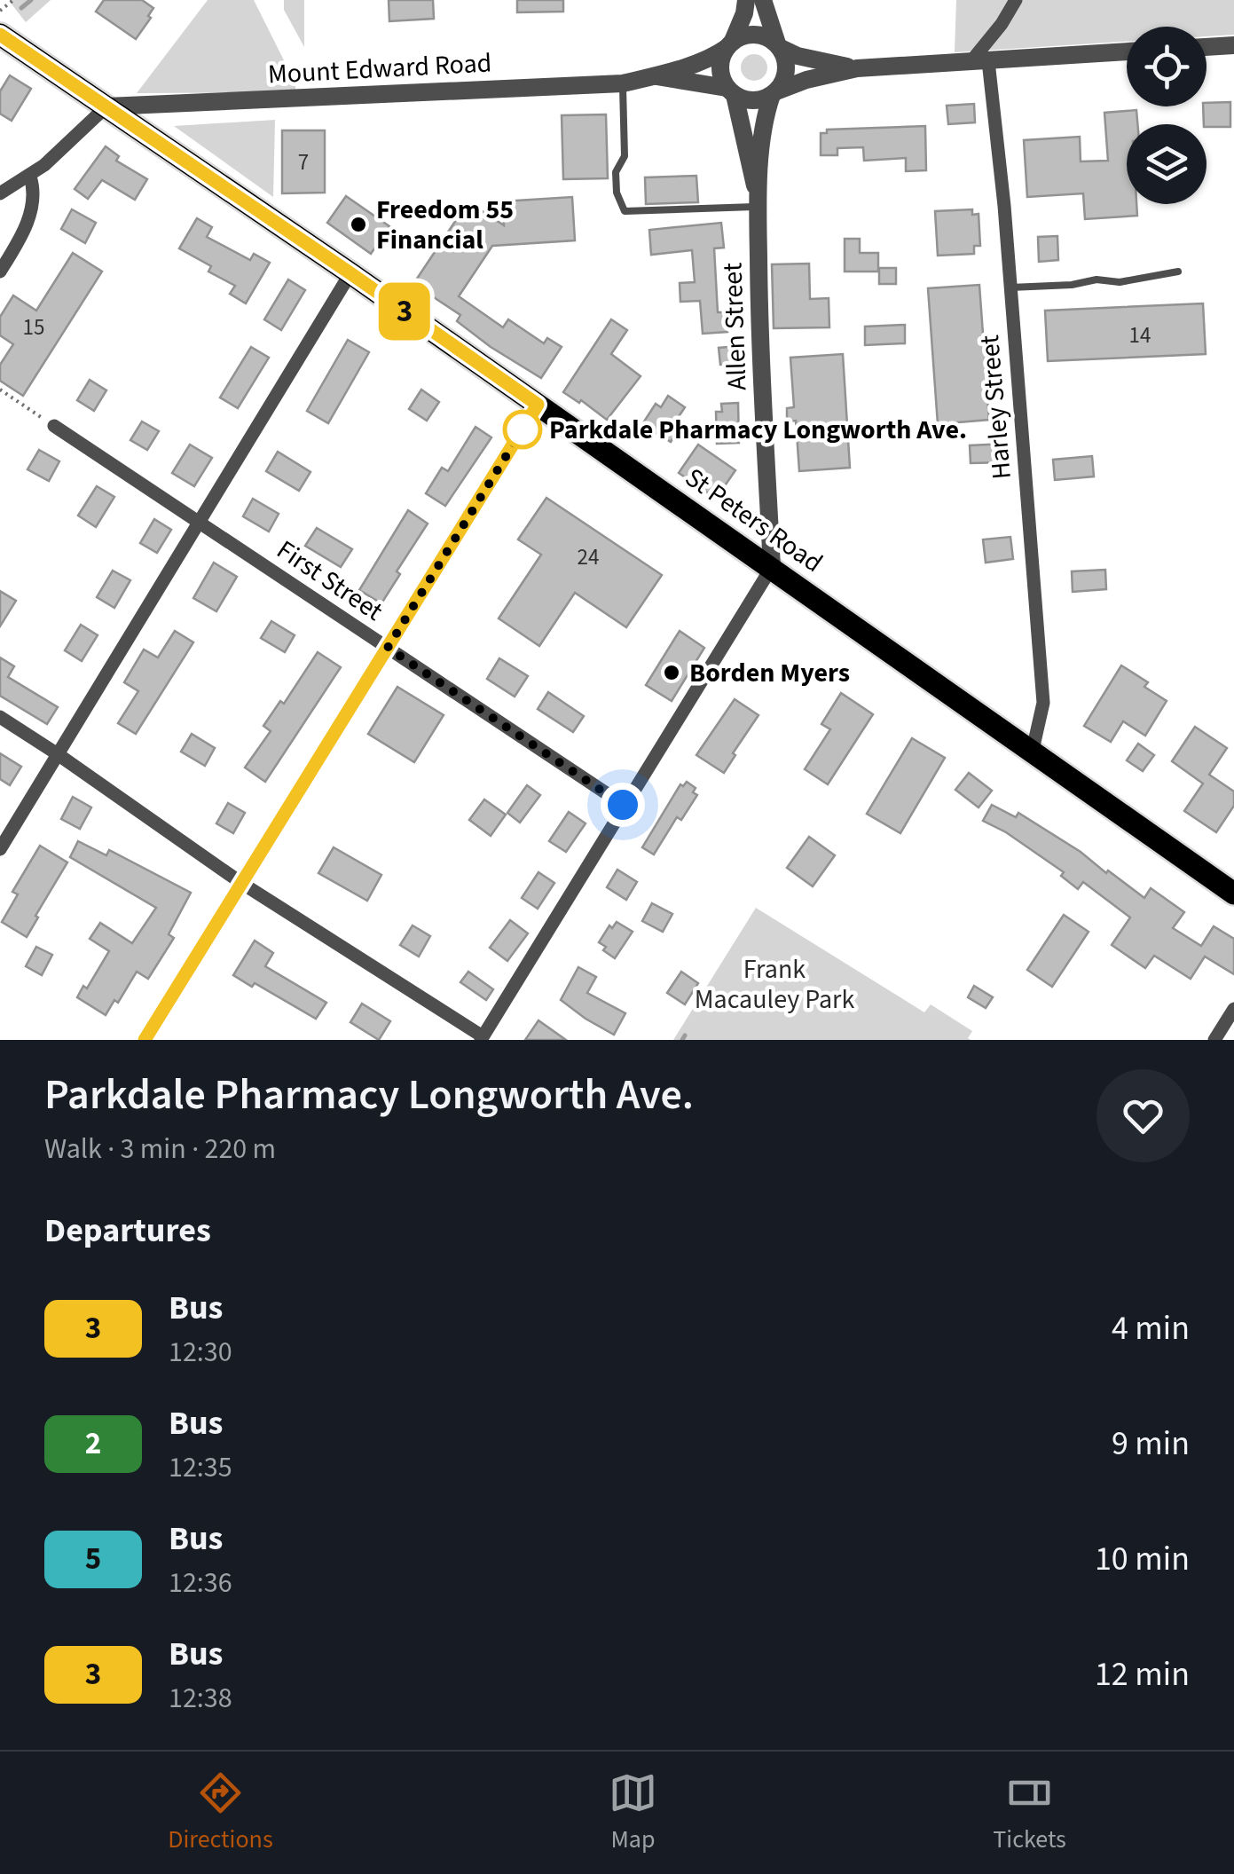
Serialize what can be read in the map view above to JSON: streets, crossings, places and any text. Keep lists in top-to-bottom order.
{
  "streets": {
    "main road": ["St Peters Road"],
    "street": [
      "Mount Edward Road",
      "Allen Street",
      "Harley Street",
      "First Street"
    ]
  },
  "crossings": [
    ["Mount Edward Road", "Allen Street"],
    ["Mount Edward Road", "St Peters Road"],
    ["Allen Street", "St Peters Road"],
    ["Harley Street", "St Peters Road"]
  ],
  "parks": ["Frank Macauley Park"],
  "places": ["Freedom 55 Financial", "Parkdale Pharmacy Longworth Ave.", "Borden Myers"],
  "lines": ["bus line 3"],
  "house_numbers": [
    "7",
    "15",
    "14",
    "24"
  ],
  "page": {
    "on_map": "3",
    "heading": [
      ["Parkdale Pharmacy Longworth Ave.", "Walk · 3 min · 220 m"],
      "Departures"
    ],
    "list": [
      {
        "mark": "3",
        "name": "Bus",
        "note": "12:30",
        "value": "4 min"
      },
      {
        "mark": "2",
        "name": "Bus",
        "note": "12:35",
        "value": "9 min"
      },
      {
        "mark": "5",
        "name": "Bus",
        "note": "12:36",
        "value": "10 min"
      },
      {
        "mark": "3",
        "name": "Bus",
        "note": "12:38",
        "value": "12 min"
      }
    ],
    "tabs": ["Directions", "Map", "Tickets"]
  }
}
